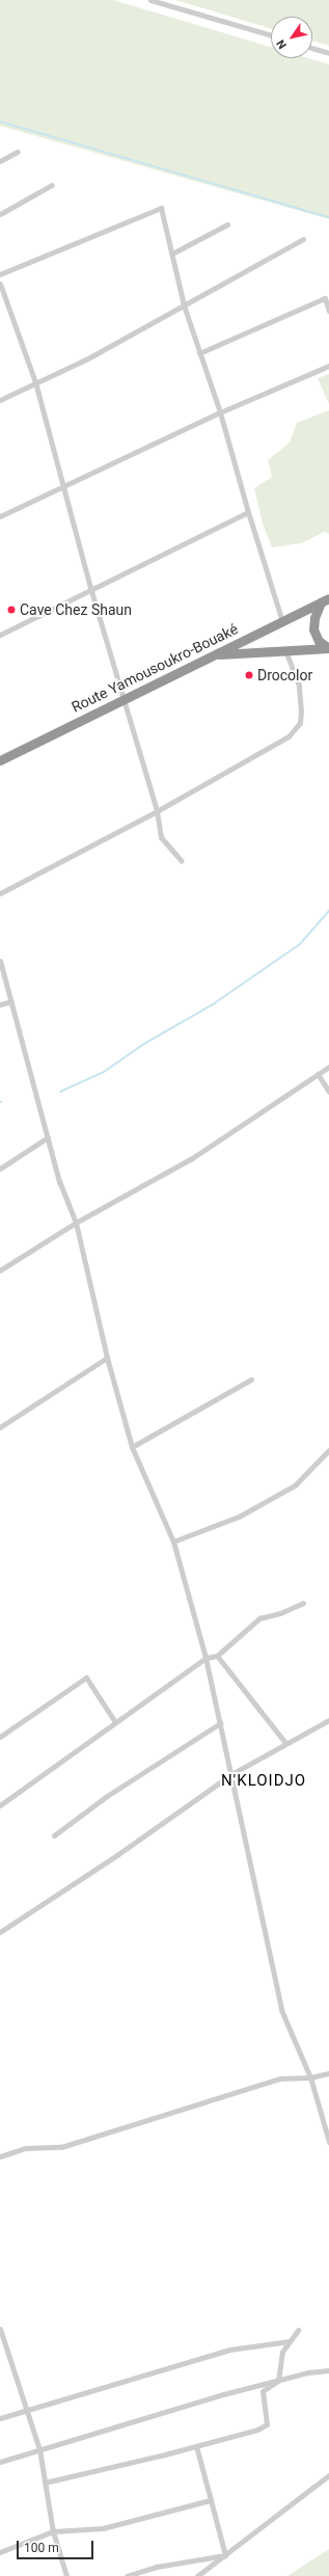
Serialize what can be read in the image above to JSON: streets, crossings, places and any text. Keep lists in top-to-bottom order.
{
  "streets": {
    "highway": ["Route Yamousoukro-Bouaké"]
  },
  "districts": ["N'KLOIDJO"],
  "places": ["Cave Chez Shaun", "Drocolor"],
  "scale_bar": "100 m",
  "north": "bottom left"
}
